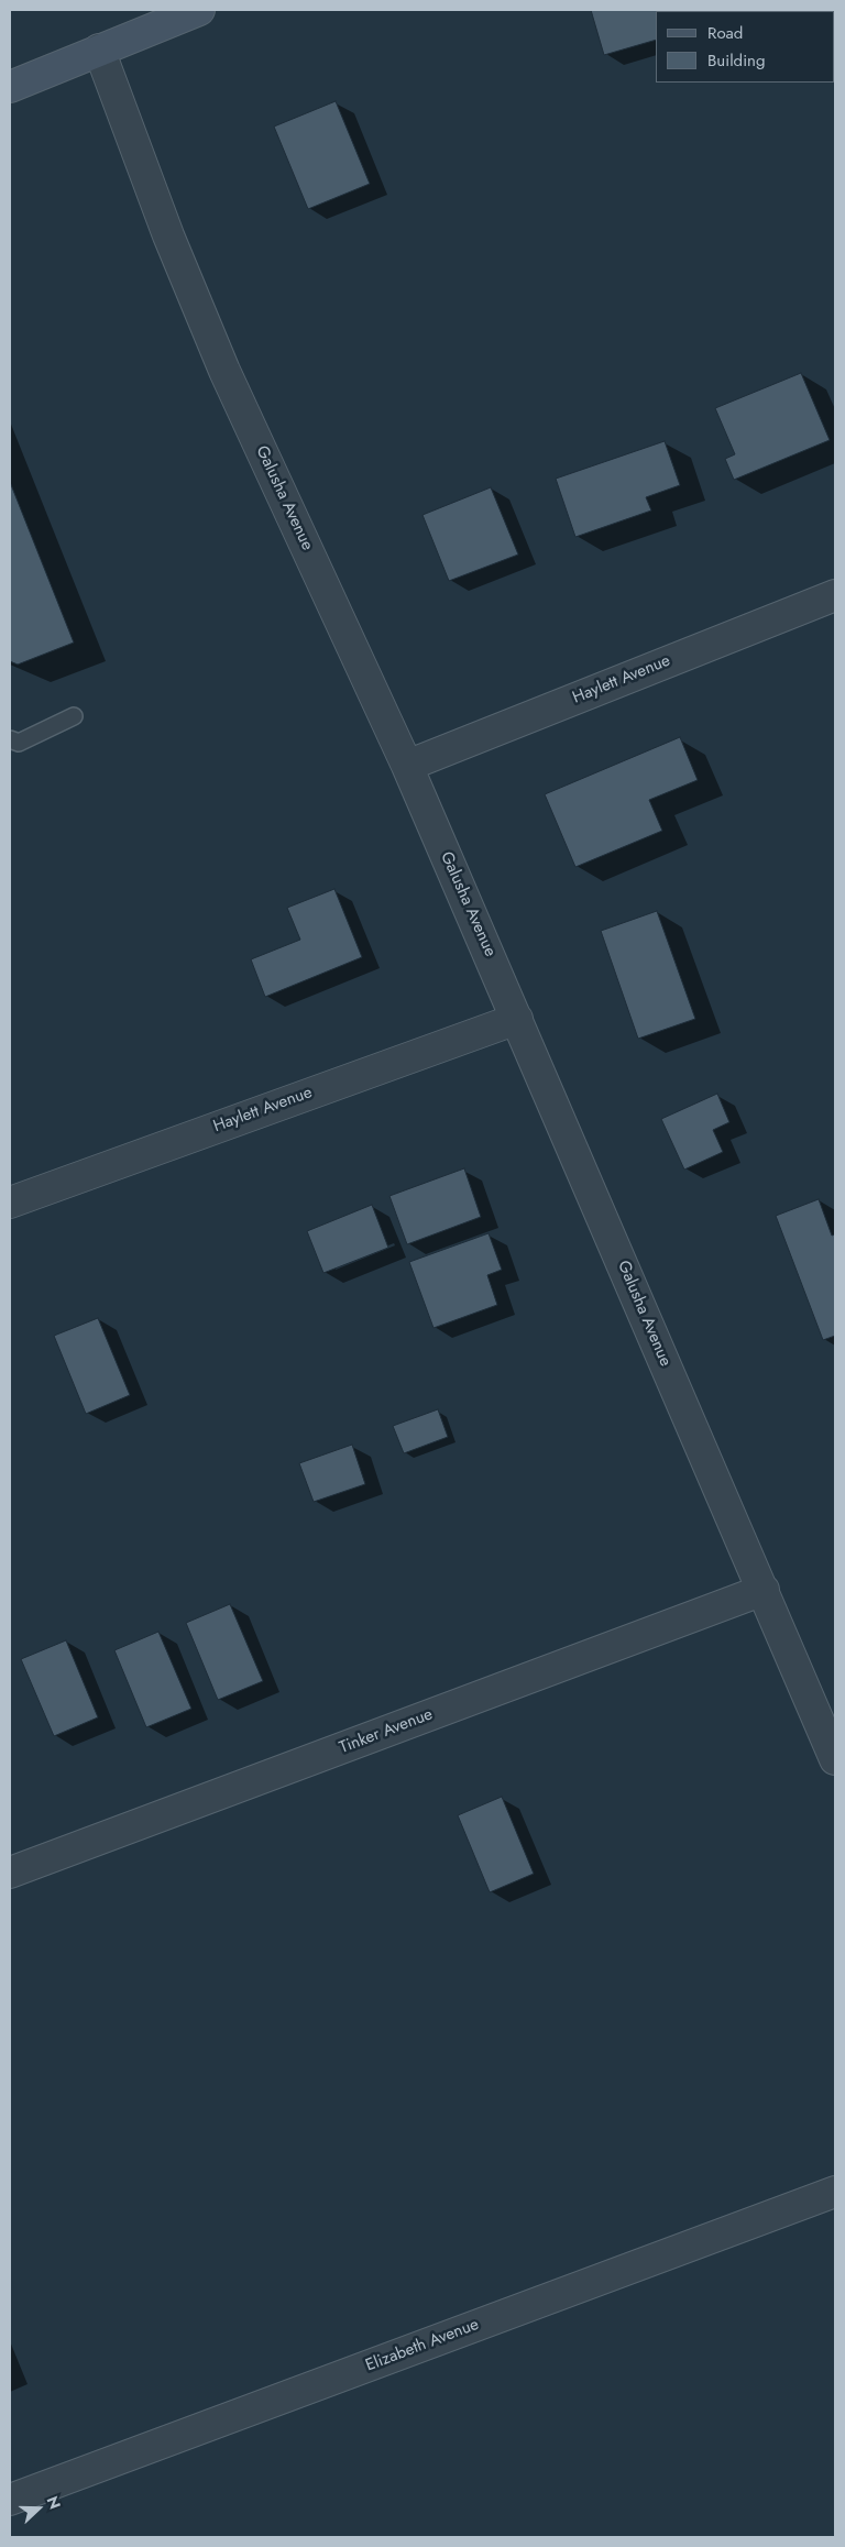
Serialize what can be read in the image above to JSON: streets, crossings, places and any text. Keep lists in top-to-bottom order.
{
  "streets": {
    "street": [
      "Galusha Avenue",
      "Haylett Avenue",
      "Tinker Avenue",
      "Elizabeth Avenue"
    ]
  },
  "crossings": [
    ["Galusha Avenue", "Haylett Avenue"],
    ["Galusha Avenue", "Tinker Avenue"]
  ],
  "legend": ["Road", "Building"],
  "north": "right"
}
